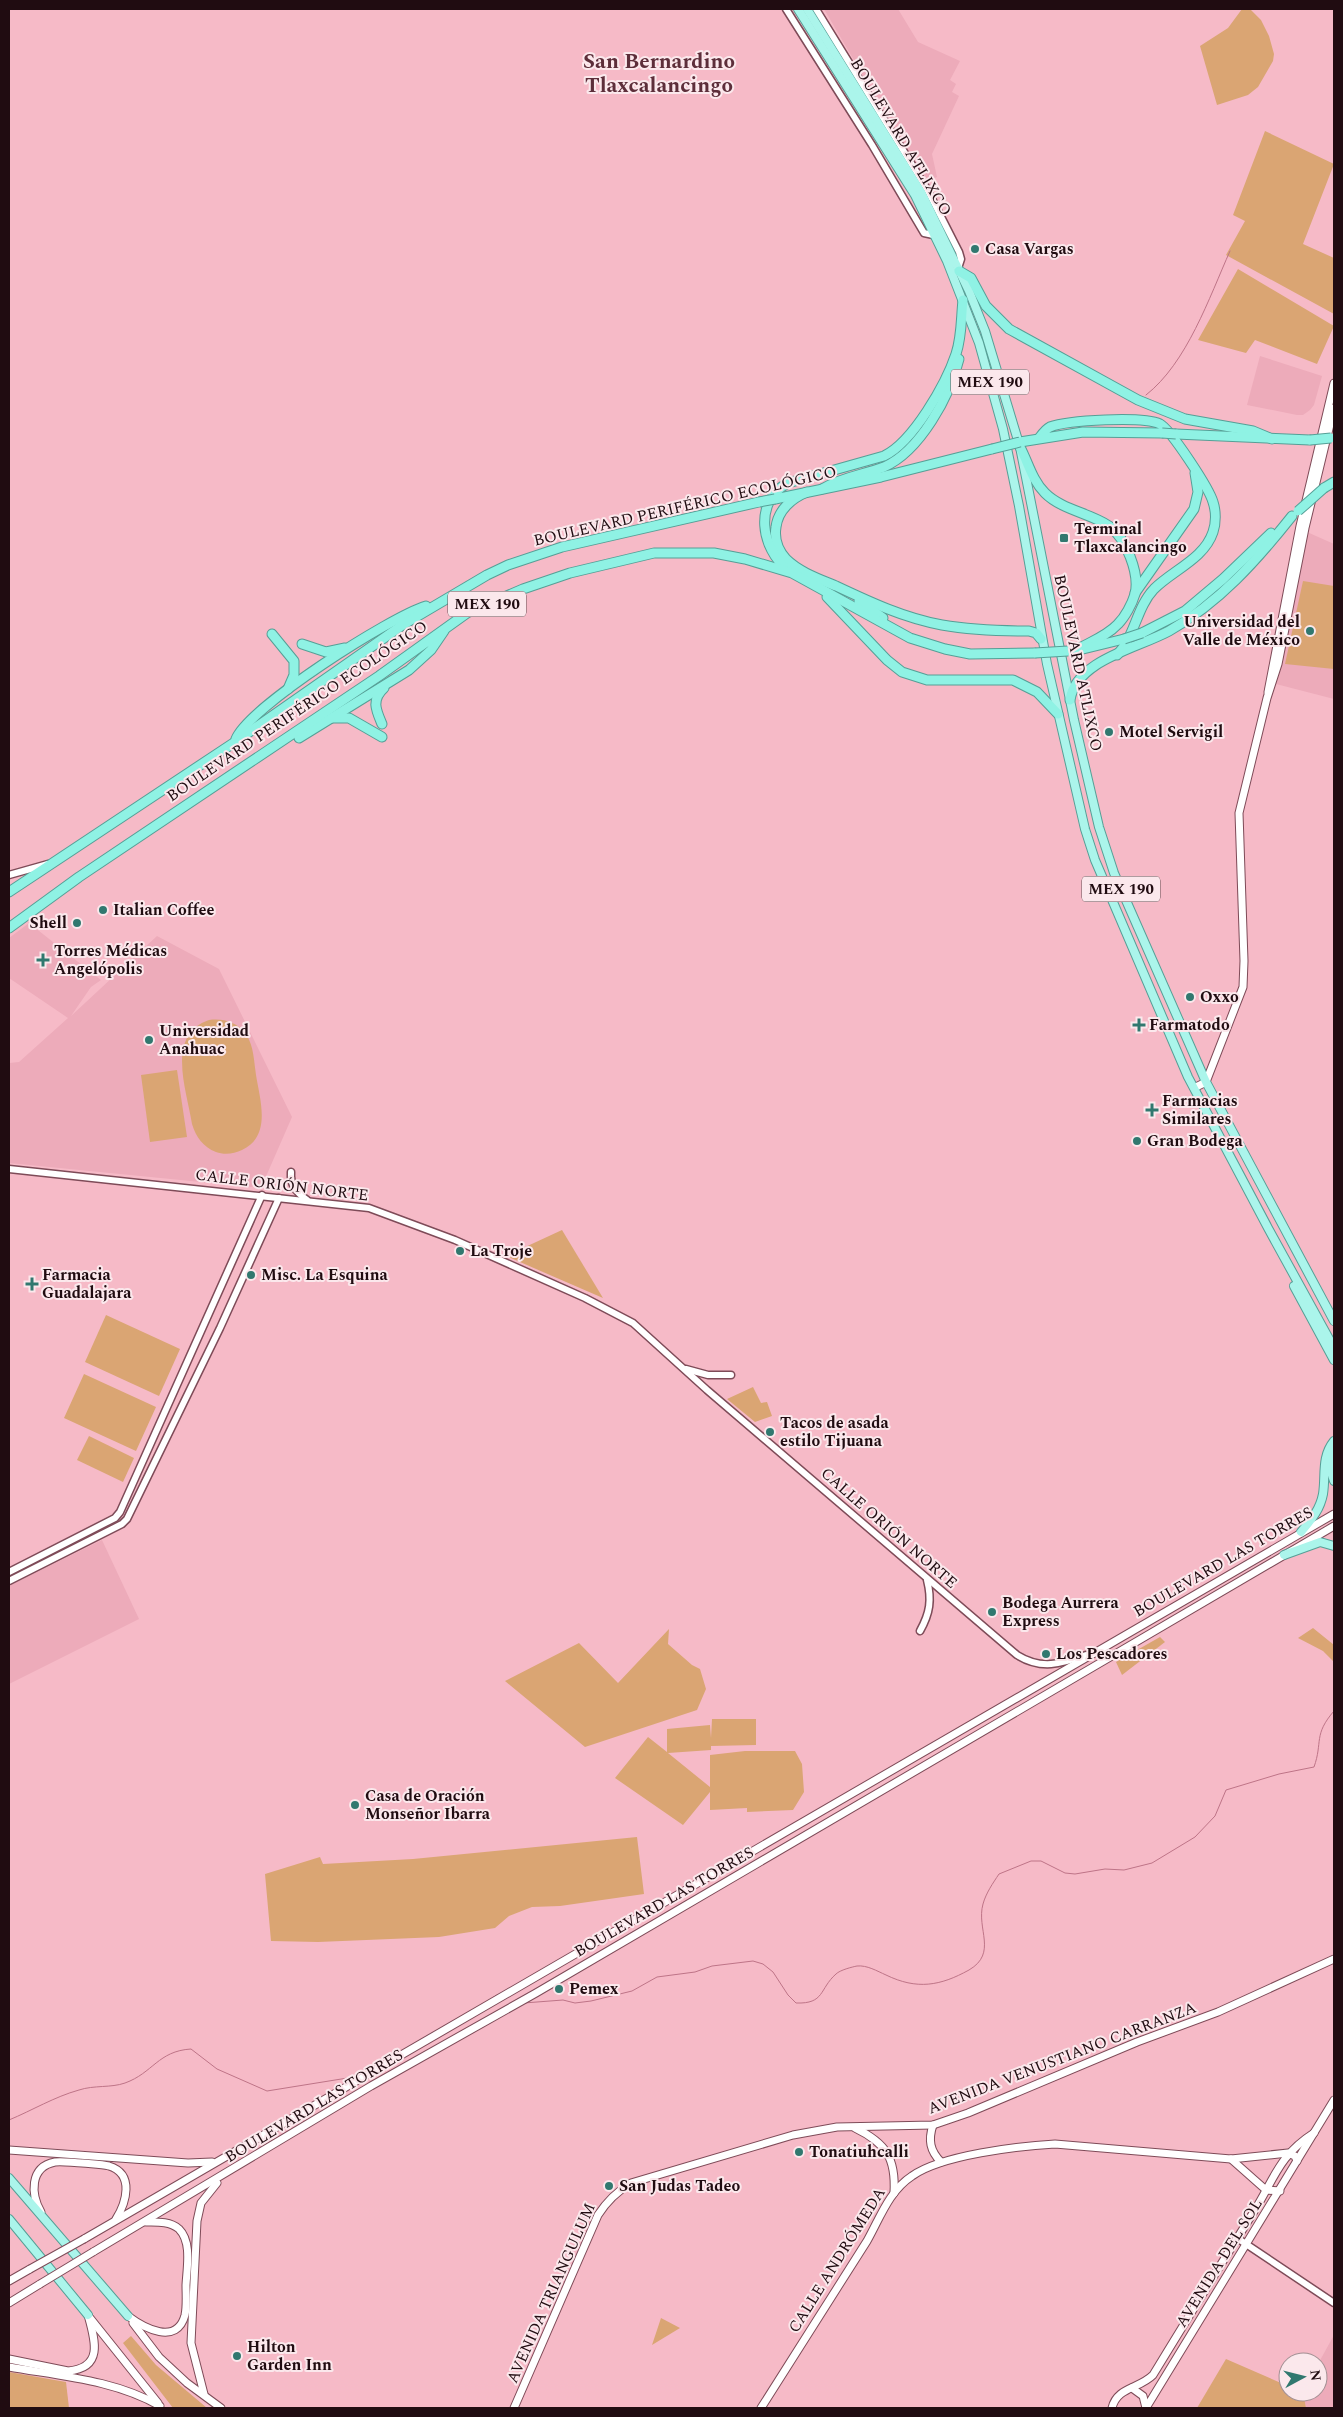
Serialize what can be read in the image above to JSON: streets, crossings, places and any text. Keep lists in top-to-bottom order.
{
  "streets": {
    "highway": ["MEX 190", "BOULEVARD PERIFÉRICO ECOLÓGICO"],
    "main road": [
      "BOULEVARD ATLIXCO",
      "BOULEVARD LAS TORRES",
      "AVENIDA VENUSTIANO CARRANZA",
      "CALLE ANDRÓMEDA",
      "AVENIDA DEL SOL",
      "AVENIDA TRIANGULUM"
    ],
    "street": ["CALLE ORIÓN NORTE"]
  },
  "crossings": [
    ["BOULEVARD ATLIXCO", "MEX 190"],
    ["CALLE ORIÓN NORTE", "BOULEVARD LAS TORRES"],
    ["AVENIDA VENUSTIANO CARRANZA", "AVENIDA TRIANGULUM"],
    ["CALLE ANDRÓMEDA", "AVENIDA DEL SOL"]
  ],
  "districts": ["San Bernardino Tlaxcalancingo"],
  "places": {
    "other": [
      "Casa Vargas",
      "Universidad del Valle de México",
      "Motel Servigil",
      "Italian Coffee",
      "Shell",
      "Oxxo",
      "Universidad Anahuac",
      "Gran Bodega",
      "La Troje",
      "Misc. La Esquina",
      "Tacos de asada estilo Tijuana",
      "Bodega Aurrera Express",
      "Los Pescadores",
      "Casa de Oración Monseñor Ibarra",
      "Pemex",
      "Tonatiuhcalli",
      "San Judas Tadeo",
      "Hilton Garden Inn"
    ],
    "transit": ["Terminal Tlaxcalancingo"],
    "health": [
      "Torres Médicas Angelópolis",
      "Farmatodo",
      "Farmacias Similares",
      "Farmacia Guadalajara"
    ]
  },
  "north": "right"
}
